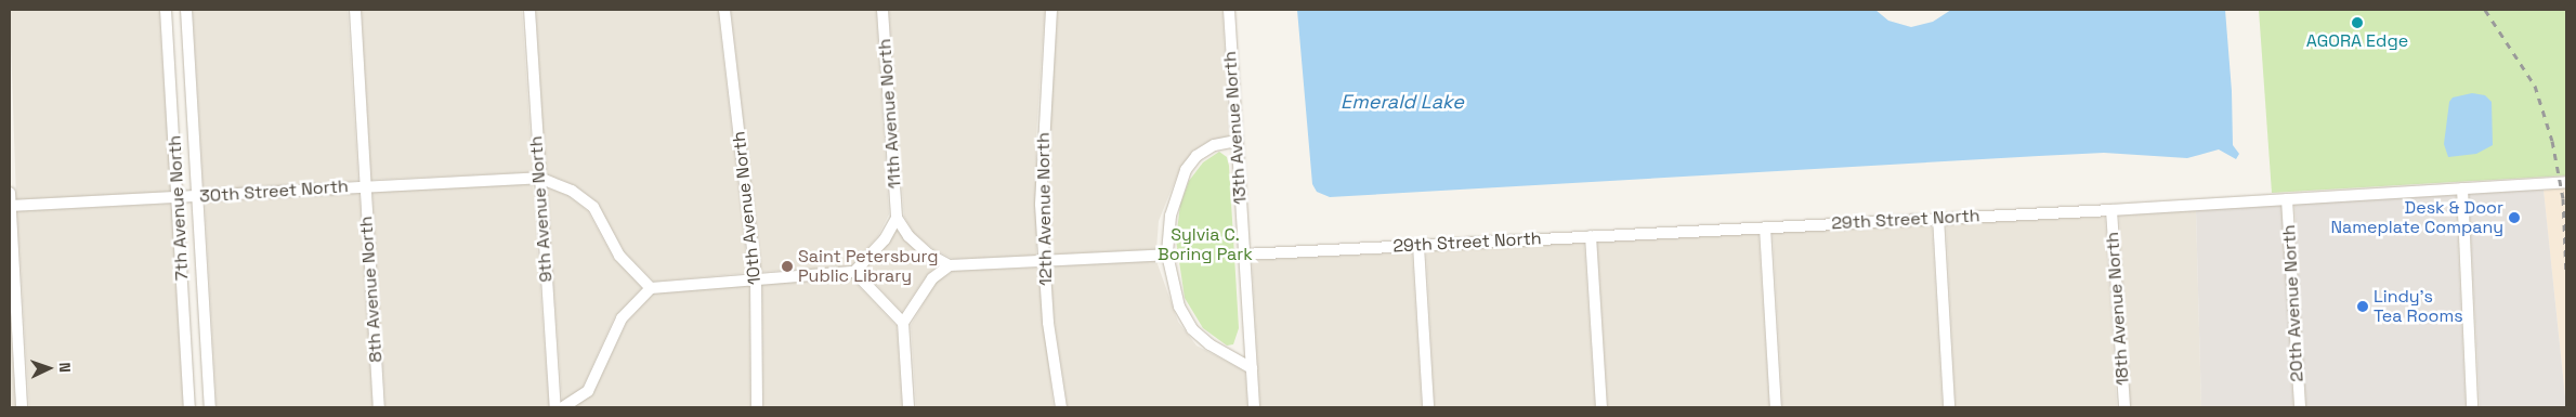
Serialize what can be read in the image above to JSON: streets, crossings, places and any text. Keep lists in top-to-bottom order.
{
  "streets": {
    "street": [
      "11th Avenue North",
      "13th Avenue North",
      "30th Street North",
      "7th Avenue North",
      "10th Avenue North",
      "9th Avenue North",
      "12th Avenue North",
      "29th Street North",
      "8th Avenue North",
      "20th Avenue North",
      "18th Avenue North"
    ]
  },
  "crossings": [
    ["13th Avenue North", "29th Street North"],
    ["30th Street North", "7th Avenue North"],
    ["30th Street North", "9th Avenue North"],
    ["30th Street North", "8th Avenue North"],
    ["29th Street North", "20th Avenue North"],
    ["29th Street North", "18th Avenue North"]
  ],
  "water": ["Emerald Lake"],
  "parks": ["Sylvia C. Boring Park"],
  "places": [
    "AGORA Edge",
    "Desk & Door Nameplate Company",
    "Saint Petersburg Public Library",
    "Lindy's Tea Rooms"
  ],
  "north": "right"
}
